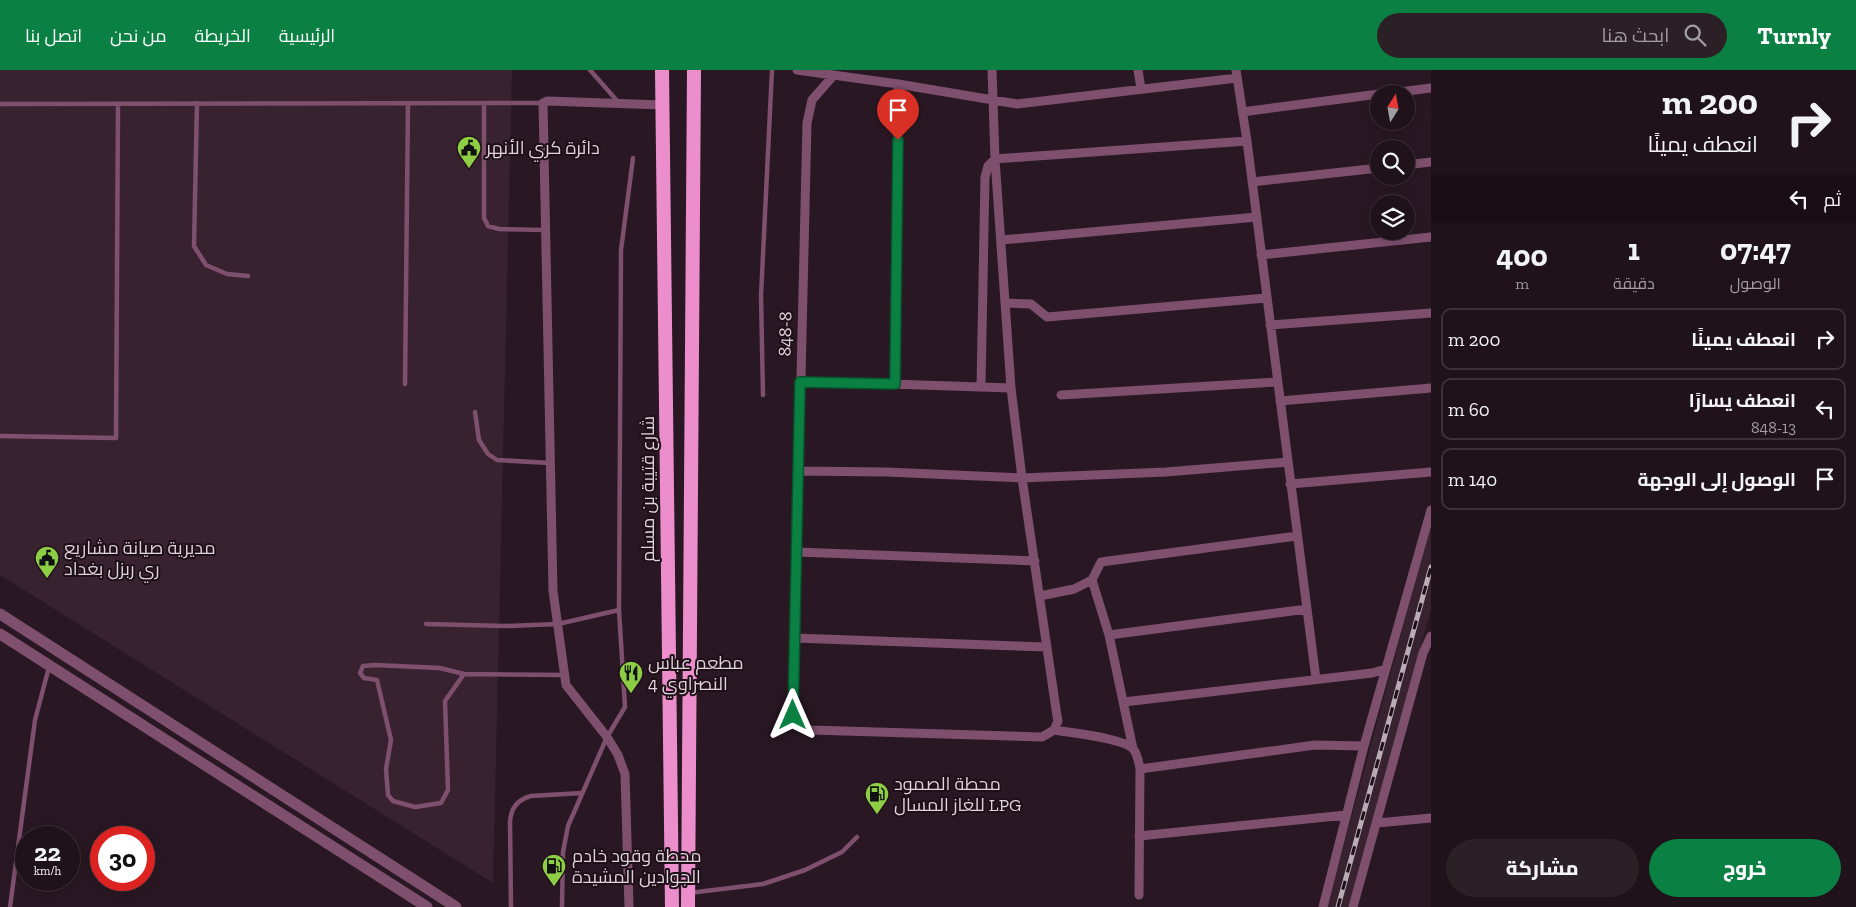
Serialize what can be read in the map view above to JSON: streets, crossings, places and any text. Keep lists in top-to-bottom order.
{
  "streets": {
    "highway": ["شارع قتيبة بن مسلم"],
    "street": ["848-8"]
  },
  "places": {
    "public building": ["دائرة كري الأنهر", "مديرية صيانة مشاريع ري ربزل بغداد"],
    "restaurant": ["مطعم عباس النصراوي 4"],
    "fuel station": ["محطة الصمود للغاز المسال LPG", "محطة وقود خادم الجوادين المشيدة"]
  },
  "north": "top",
  "page": {
    "header": "Turnly",
    "search": "ابحث هنا",
    "nav": [
      "الرئيسية",
      "الخريطة",
      "من نحن",
      "اتصل بنا"
    ],
    "turn": ["200 m", "انعطف يمينًا"],
    "then": "ثم",
    "eta": [
      "07:47",
      "الوصول",
      "1",
      "دقيقة",
      "400",
      "m"
    ],
    "list": [
      {
        "name": "انعطف يمينًا",
        "value": "200 m"
      },
      {
        "name": "انعطف يسارًا",
        "note": "848-13",
        "value": "60 m"
      },
      {
        "name": "الوصول إلى الوجهة",
        "value": "140 m"
      }
    ],
    "speed": "22 km/h",
    "limit": "30",
    "buttons": ["خروج", "مشاركة"]
  }
}
